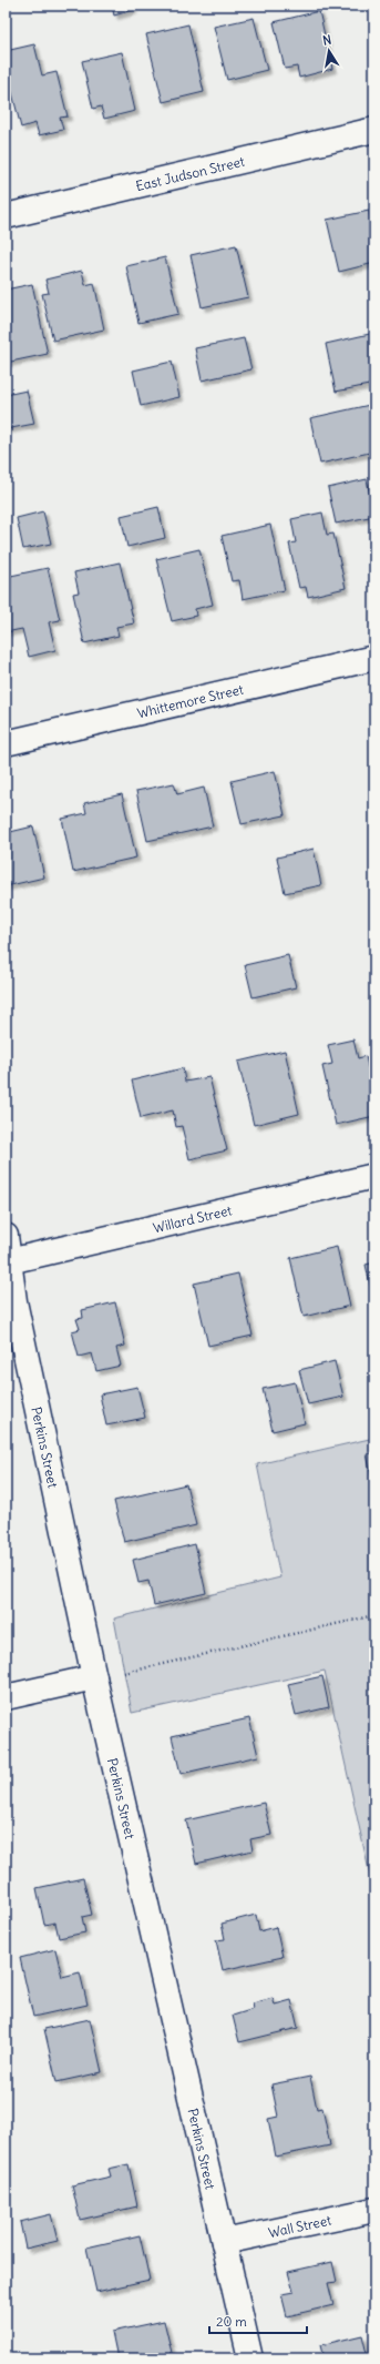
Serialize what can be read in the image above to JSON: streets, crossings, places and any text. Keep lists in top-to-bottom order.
{
  "streets": {
    "street": [
      "East Judson Street",
      "Whittemore Street",
      "Willard Street",
      "Perkins Street",
      "Wall Street"
    ]
  },
  "crossings": [
    ["Willard Street", "Perkins Street"],
    ["Perkins Street", "Wall Street"]
  ],
  "scale_bar": "20 m",
  "north": "top"
}
